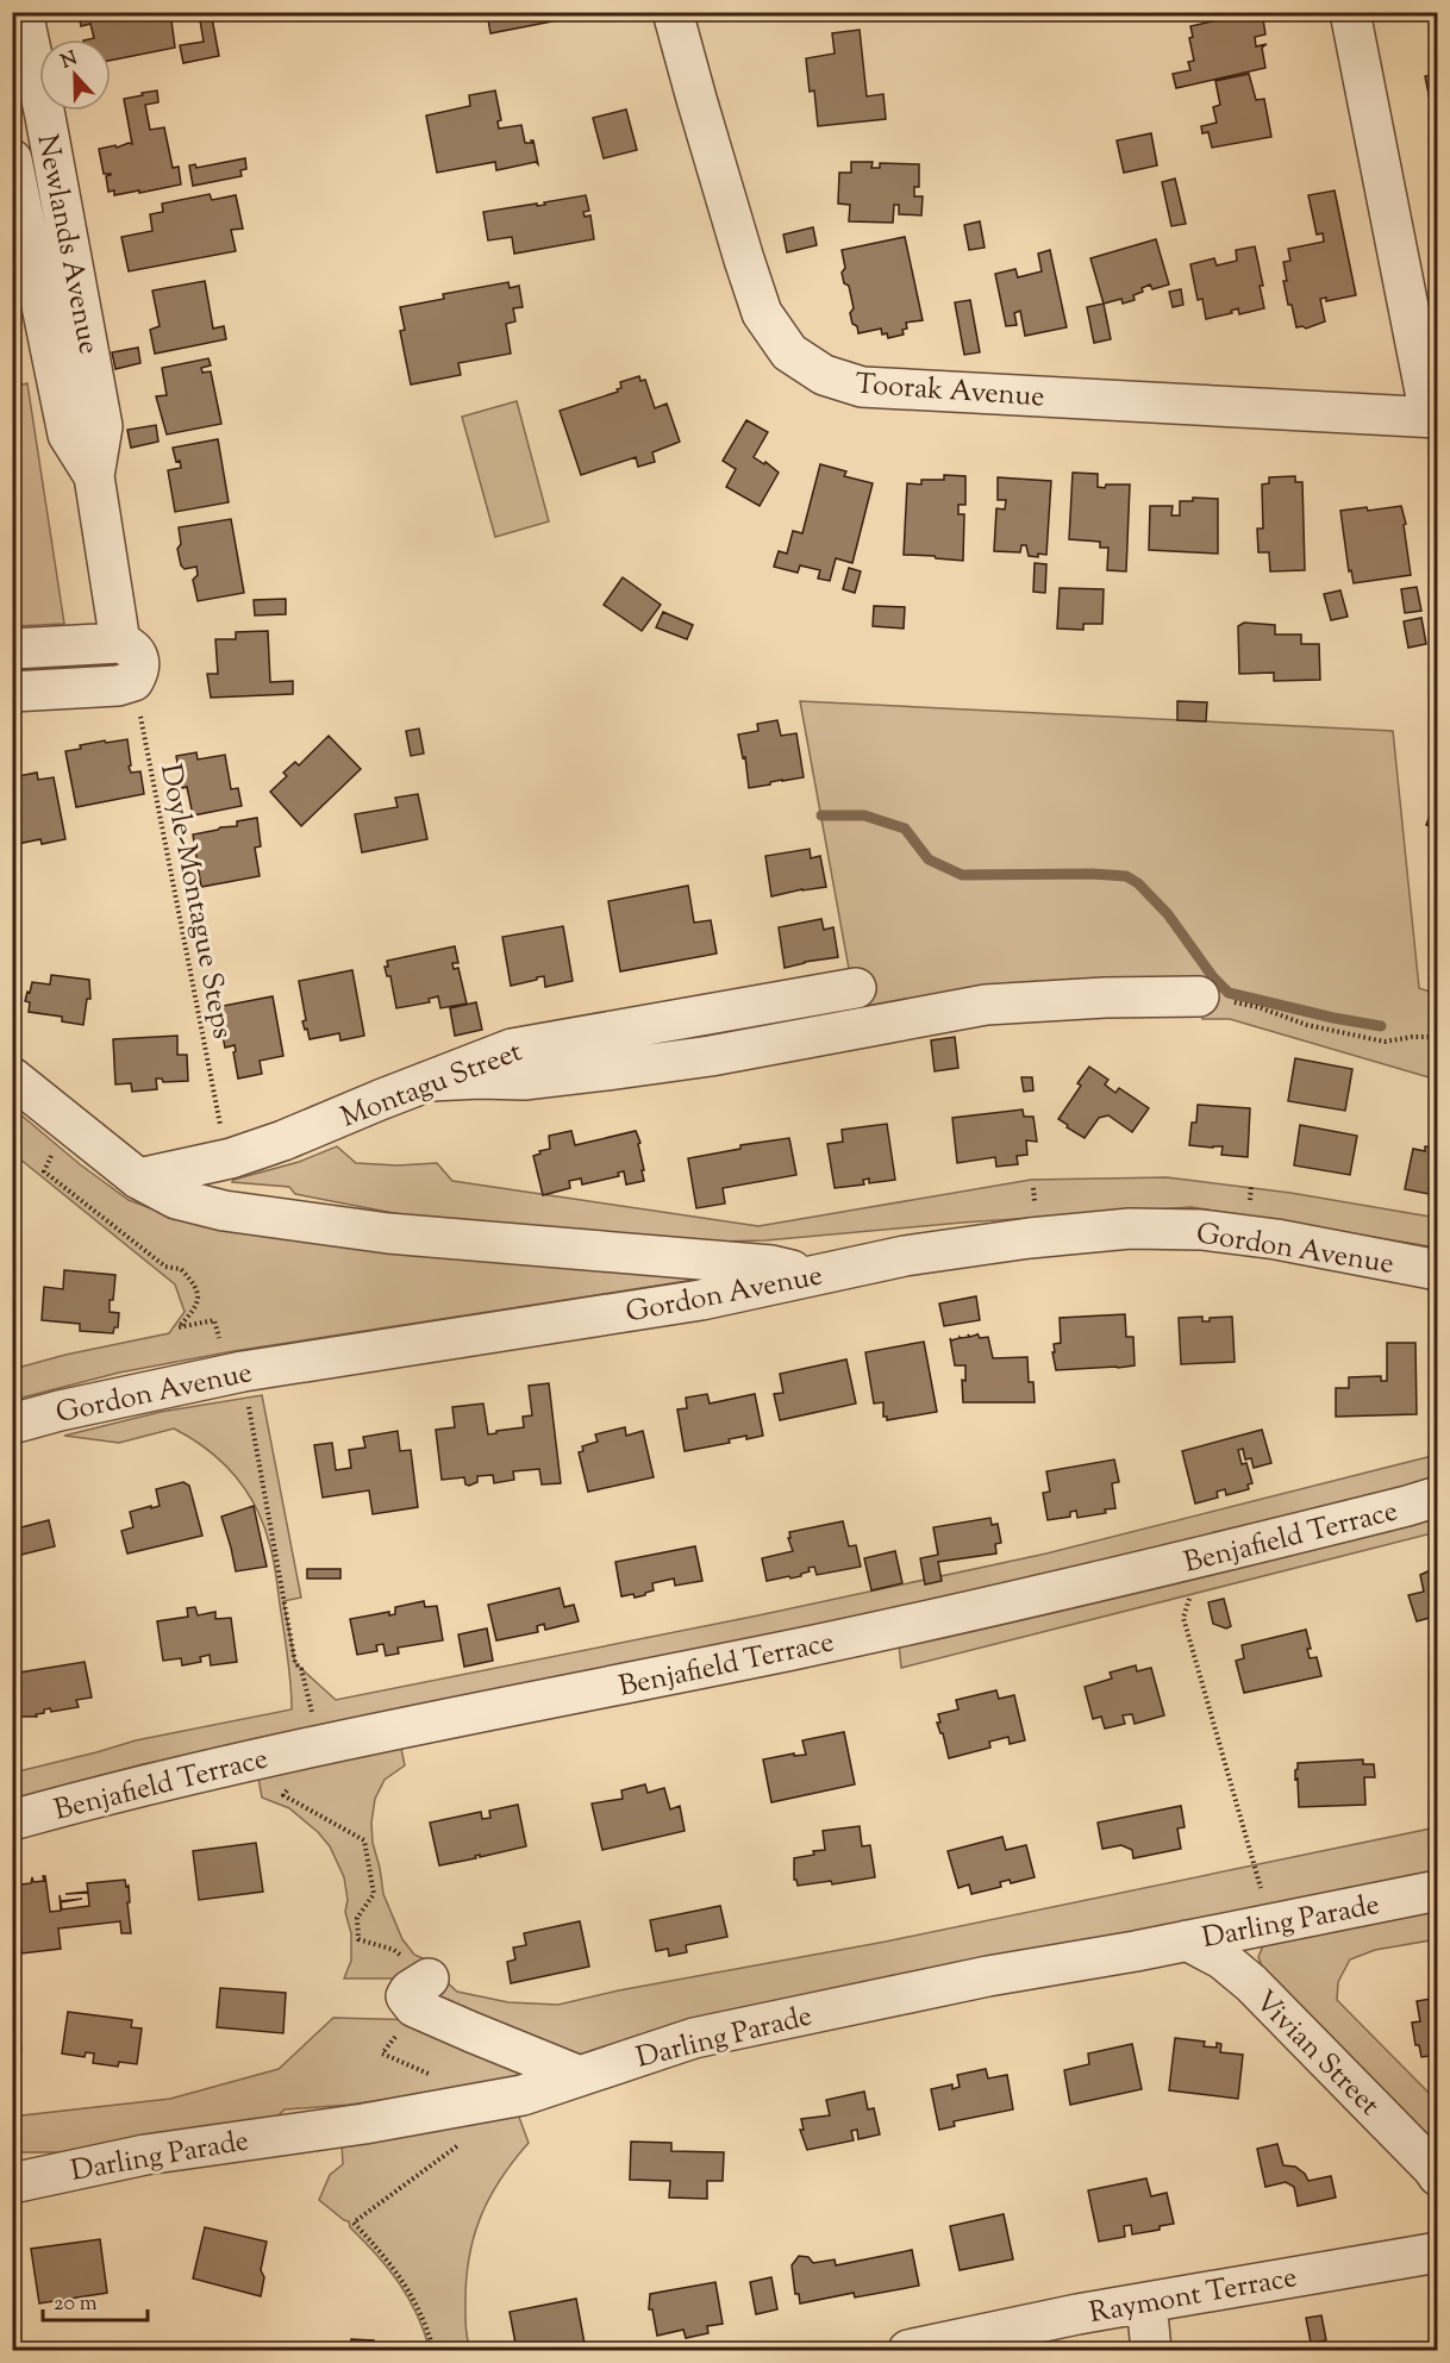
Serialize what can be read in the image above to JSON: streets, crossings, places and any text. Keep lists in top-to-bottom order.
{
  "streets": {
    "street": [
      "Newlands Avenue",
      "Toorak Avenue",
      "Montagu Street",
      "Gordon Avenue",
      "Benjafield Terrace",
      "Darling Parade",
      "Vivian Street",
      "Raymont Terrace"
    ],
    "path": ["Doyle-Montague Steps"]
  },
  "crossings": [
    ["Darling Parade", "Vivian Street"]
  ],
  "scale_bar": "20 m",
  "north": "top"
}
